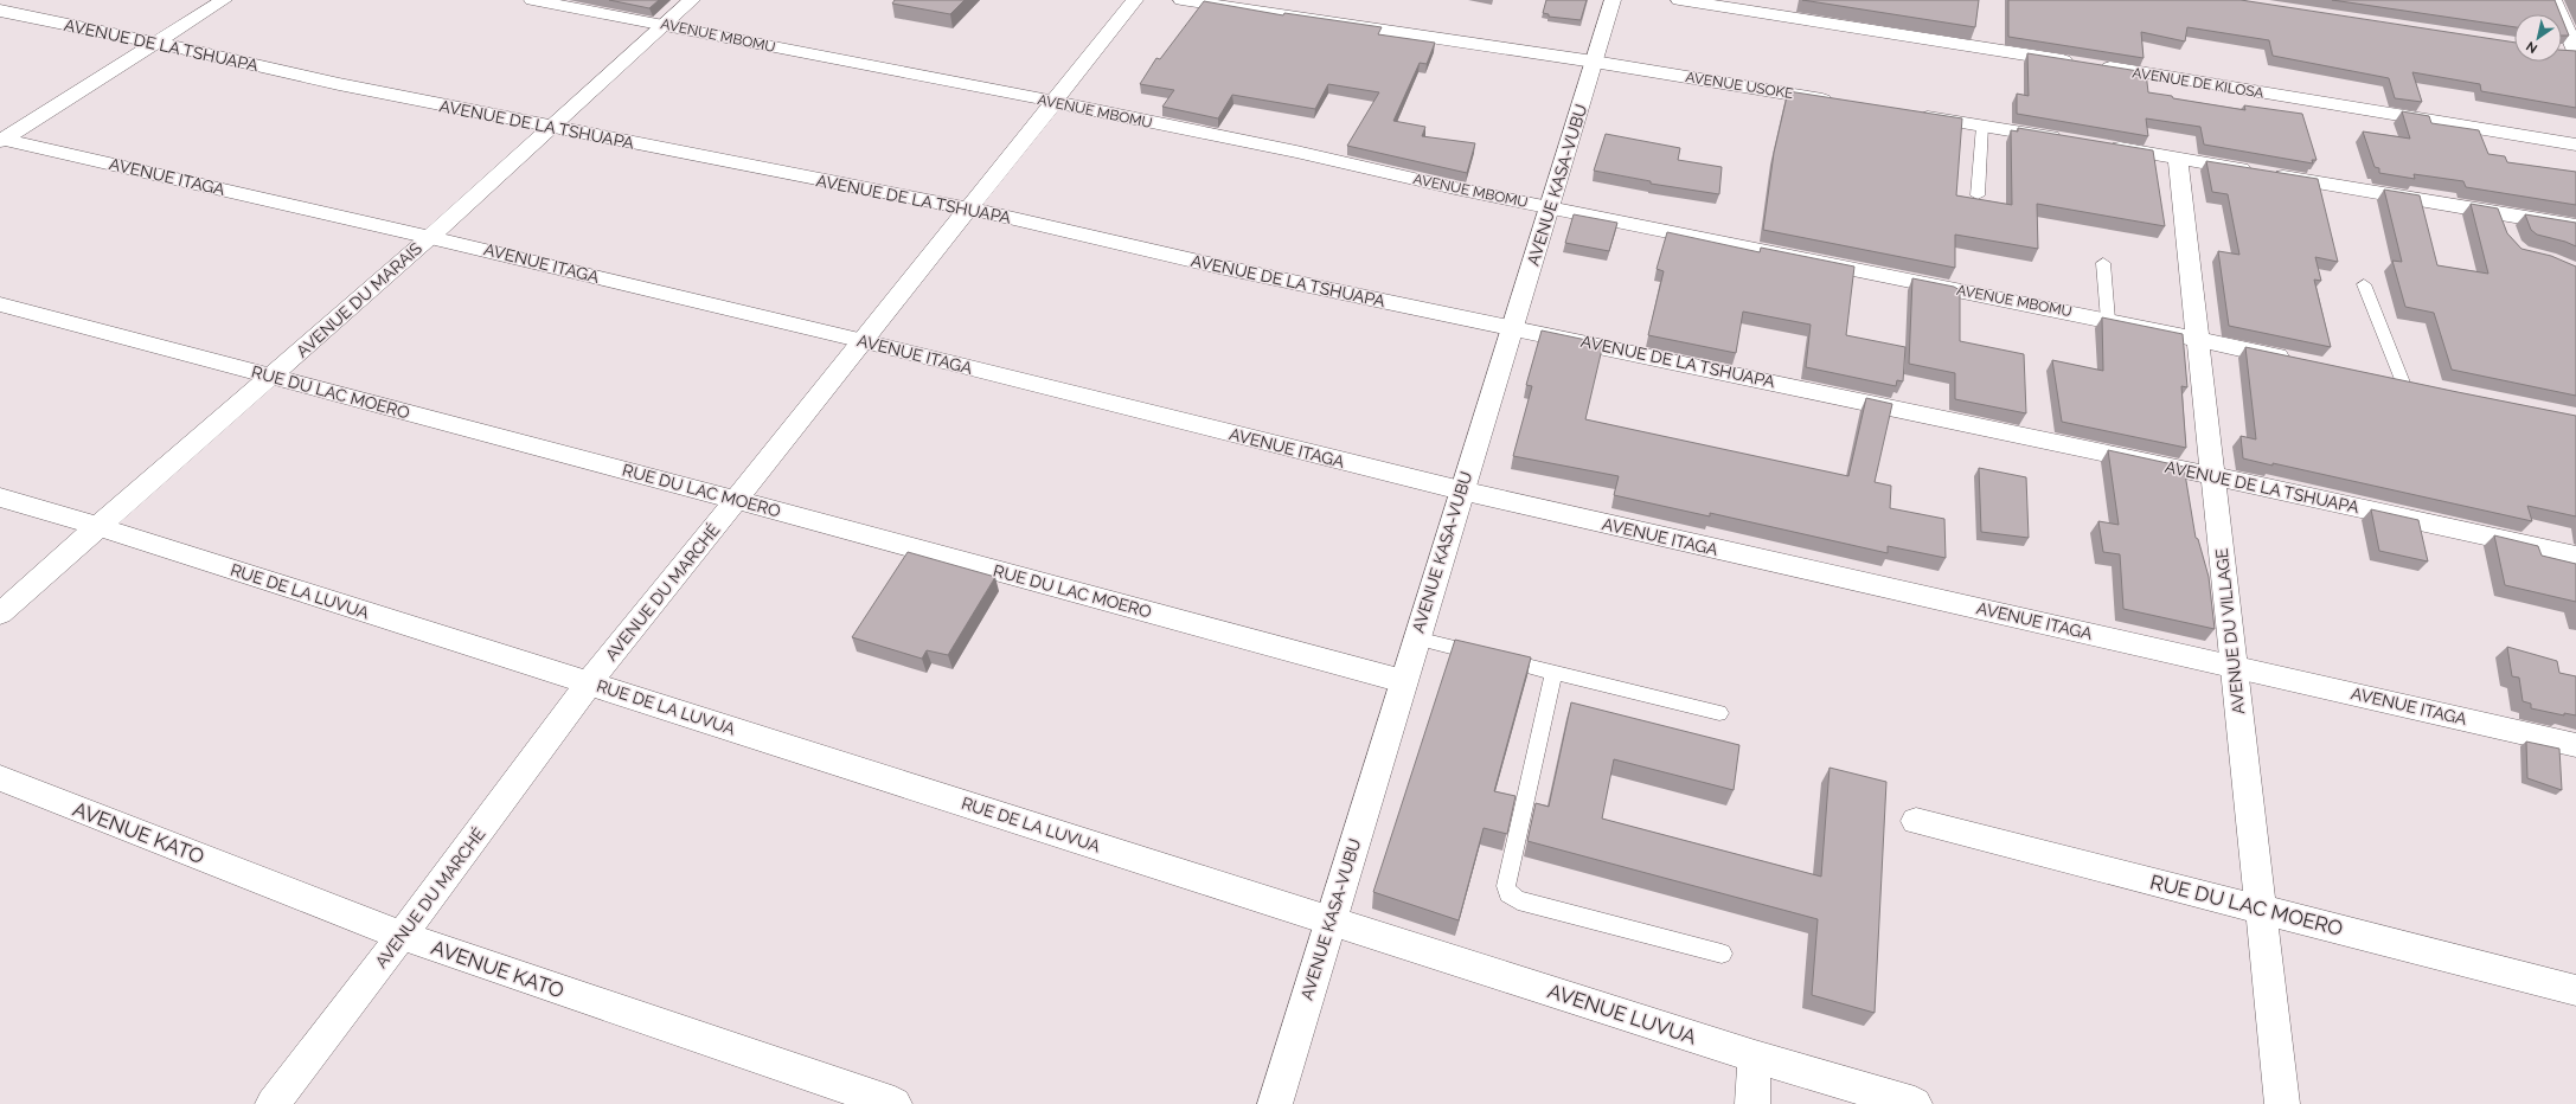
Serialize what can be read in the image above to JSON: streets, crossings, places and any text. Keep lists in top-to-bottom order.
{
  "streets": {
    "street": [
      "AVENUE MBOMU",
      "AVENUE DE LA TSHUAPA",
      "AVENUE DE KILOSA",
      "AVENUE USOKE",
      "AVENUE ITAGA",
      "AVENUE KASA-VUBU",
      "AVENUE DU MARAIS",
      "RUE DU LAC MOERO",
      "RUE DE LA LUVUA",
      "AVENUE DU MARCHÉ",
      "AVENUE DU VILLAGE",
      "AVENUE KATO",
      "AVENUE LUVUA"
    ]
  },
  "crossings": [
    ["AVENUE MBOMU", "AVENUE KASA-VUBU"],
    ["AVENUE MBOMU", "AVENUE DU MARAIS"],
    ["AVENUE MBOMU", "AVENUE DU MARCHÉ"],
    ["AVENUE MBOMU", "AVENUE DU VILLAGE"],
    ["AVENUE DE LA TSHUAPA", "AVENUE KASA-VUBU"],
    ["AVENUE DE LA TSHUAPA", "AVENUE DU MARAIS"],
    ["AVENUE DE LA TSHUAPA", "AVENUE DU MARCHÉ"],
    ["AVENUE DE LA TSHUAPA", "AVENUE DU VILLAGE"],
    ["AVENUE USOKE", "AVENUE KASA-VUBU"],
    ["AVENUE ITAGA", "AVENUE KASA-VUBU"],
    ["AVENUE ITAGA", "AVENUE DU MARAIS"],
    ["AVENUE ITAGA", "AVENUE DU MARCHÉ"],
    ["AVENUE ITAGA", "AVENUE DU VILLAGE"],
    ["AVENUE KASA-VUBU", "RUE DU LAC MOERO"],
    ["AVENUE KASA-VUBU", "RUE DE LA LUVUA"],
    ["AVENUE KASA-VUBU", "AVENUE LUVUA"],
    ["AVENUE DU MARAIS", "RUE DU LAC MOERO"],
    ["AVENUE DU MARAIS", "RUE DE LA LUVUA"],
    ["RUE DU LAC MOERO", "AVENUE DU MARCHÉ"],
    ["RUE DU LAC MOERO", "AVENUE DU VILLAGE"],
    ["RUE DE LA LUVUA", "AVENUE DU MARCHÉ"],
    ["RUE DE LA LUVUA", "AVENUE LUVUA"],
    ["AVENUE DU MARCHÉ", "AVENUE KATO"]
  ],
  "north": "bottom left"
}
